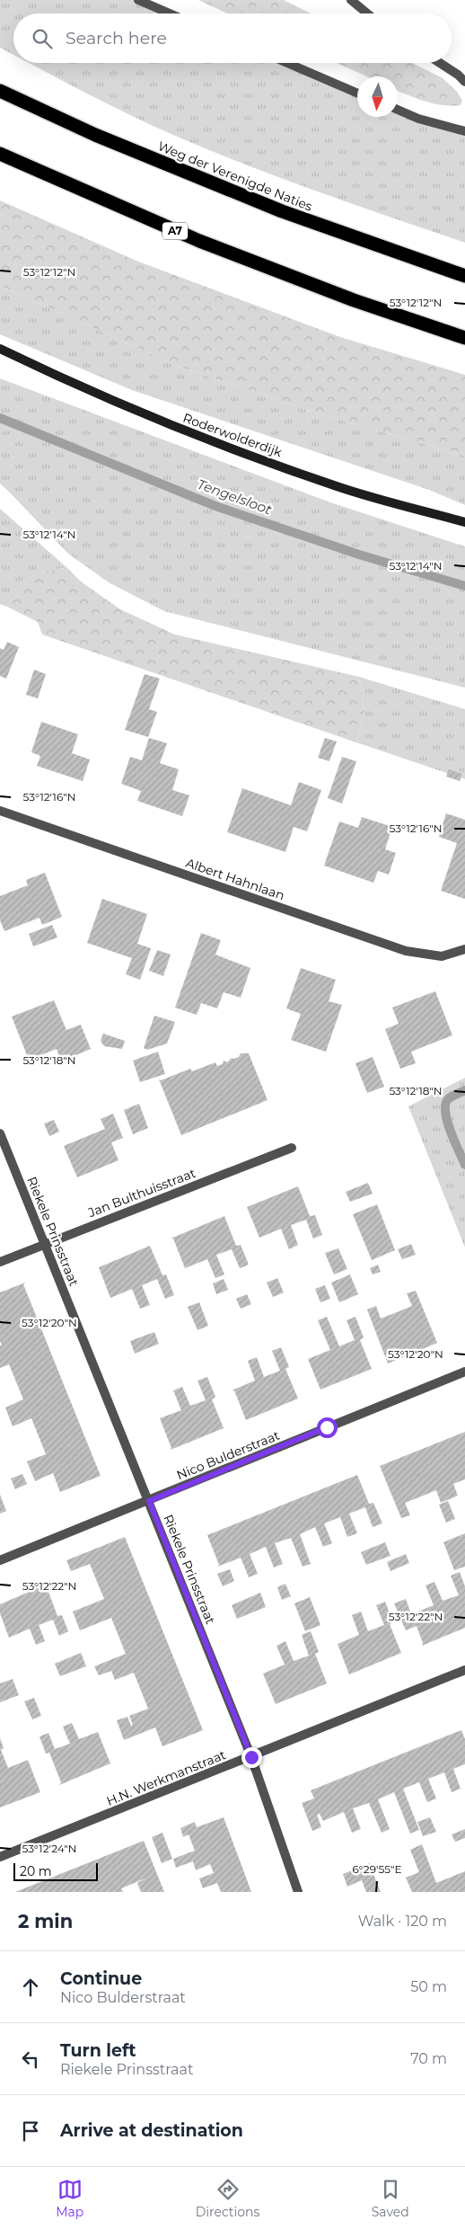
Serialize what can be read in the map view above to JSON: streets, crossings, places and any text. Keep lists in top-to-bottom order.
{
  "streets": {
    "highway": ["Weg der Verenigde Naties", "A7"],
    "street": [
      "Roderwolderdijk",
      "Albert Hahnlaan",
      "Jan Bulthuisstraat",
      "Riekele Prinsstraat",
      "Nico Bulderstraat",
      "H.N. Werkmanstraat"
    ]
  },
  "crossings": [
    ["Jan Bulthuisstraat", "Riekele Prinsstraat"],
    ["Riekele Prinsstraat", "Nico Bulderstraat"],
    ["Riekele Prinsstraat", "H.N. Werkmanstraat"]
  ],
  "water": ["Tengelsloot"],
  "scale_bar": "20 m",
  "north": "bottom",
  "page": {
    "search": "Search here",
    "scale": "20 m",
    "heading": ["2 min", "Walk · 120 m"],
    "list": [
      ["Continue", "Nico Bulderstraat", "50 m"],
      ["Turn left", "Riekele Prinsstraat", "70 m"],
      "Arrive at destination"
    ],
    "nav": ["Map", "Directions", "Saved"]
  },
  "coordinates": [
    "53°12'12\"N",
    "53°12'14\"N",
    "53°12'16\"N",
    "53°12'18\"N",
    "53°12'20\"N",
    "53°12'22\"N",
    "53°12'24\"N",
    "6°29'55\"E"
  ]
}
